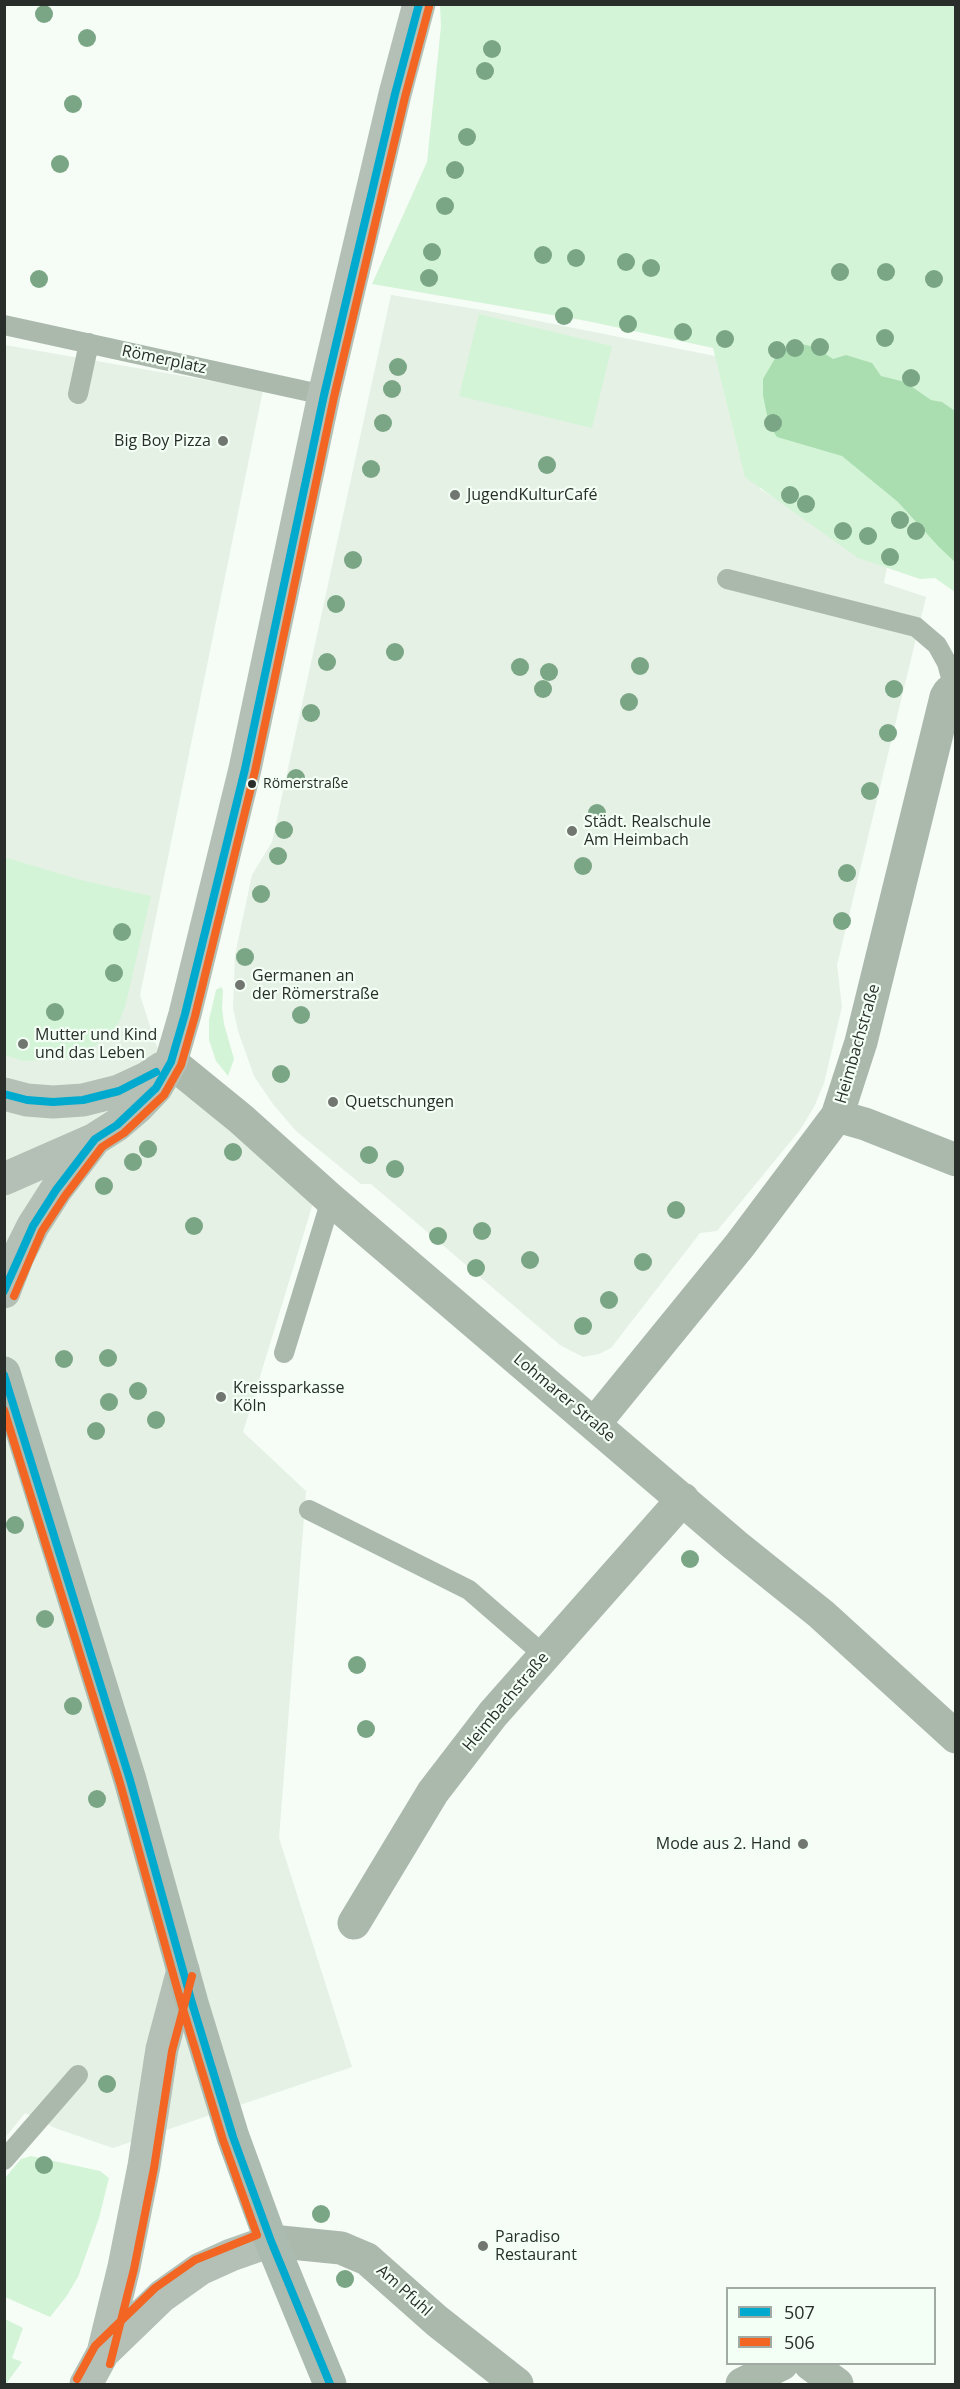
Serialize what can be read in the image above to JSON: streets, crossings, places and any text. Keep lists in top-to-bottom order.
{
  "streets": {
    "street": ["Heimbachstraße", "Lohmarer Straße", "Am Pfuhl"],
    "lane": ["Römerplatz"]
  },
  "crossings": [
    ["Heimbachstraße", "Lohmarer Straße"]
  ],
  "places": [
    "Big Boy Pizza",
    "JugendKulturCafé",
    "Römerstraße",
    "Städt. Realschule Am Heimbach",
    "Germanen an der Römerstraße",
    "Mutter und Kind und das Leben",
    "Quetschungen",
    "Kreissparkasse Köln",
    "Mode aus 2. Hand",
    "Paradiso Restaurant"
  ],
  "lines": ["transit line 507", "transit line 506"],
  "legend": ["507", "506"]
}
